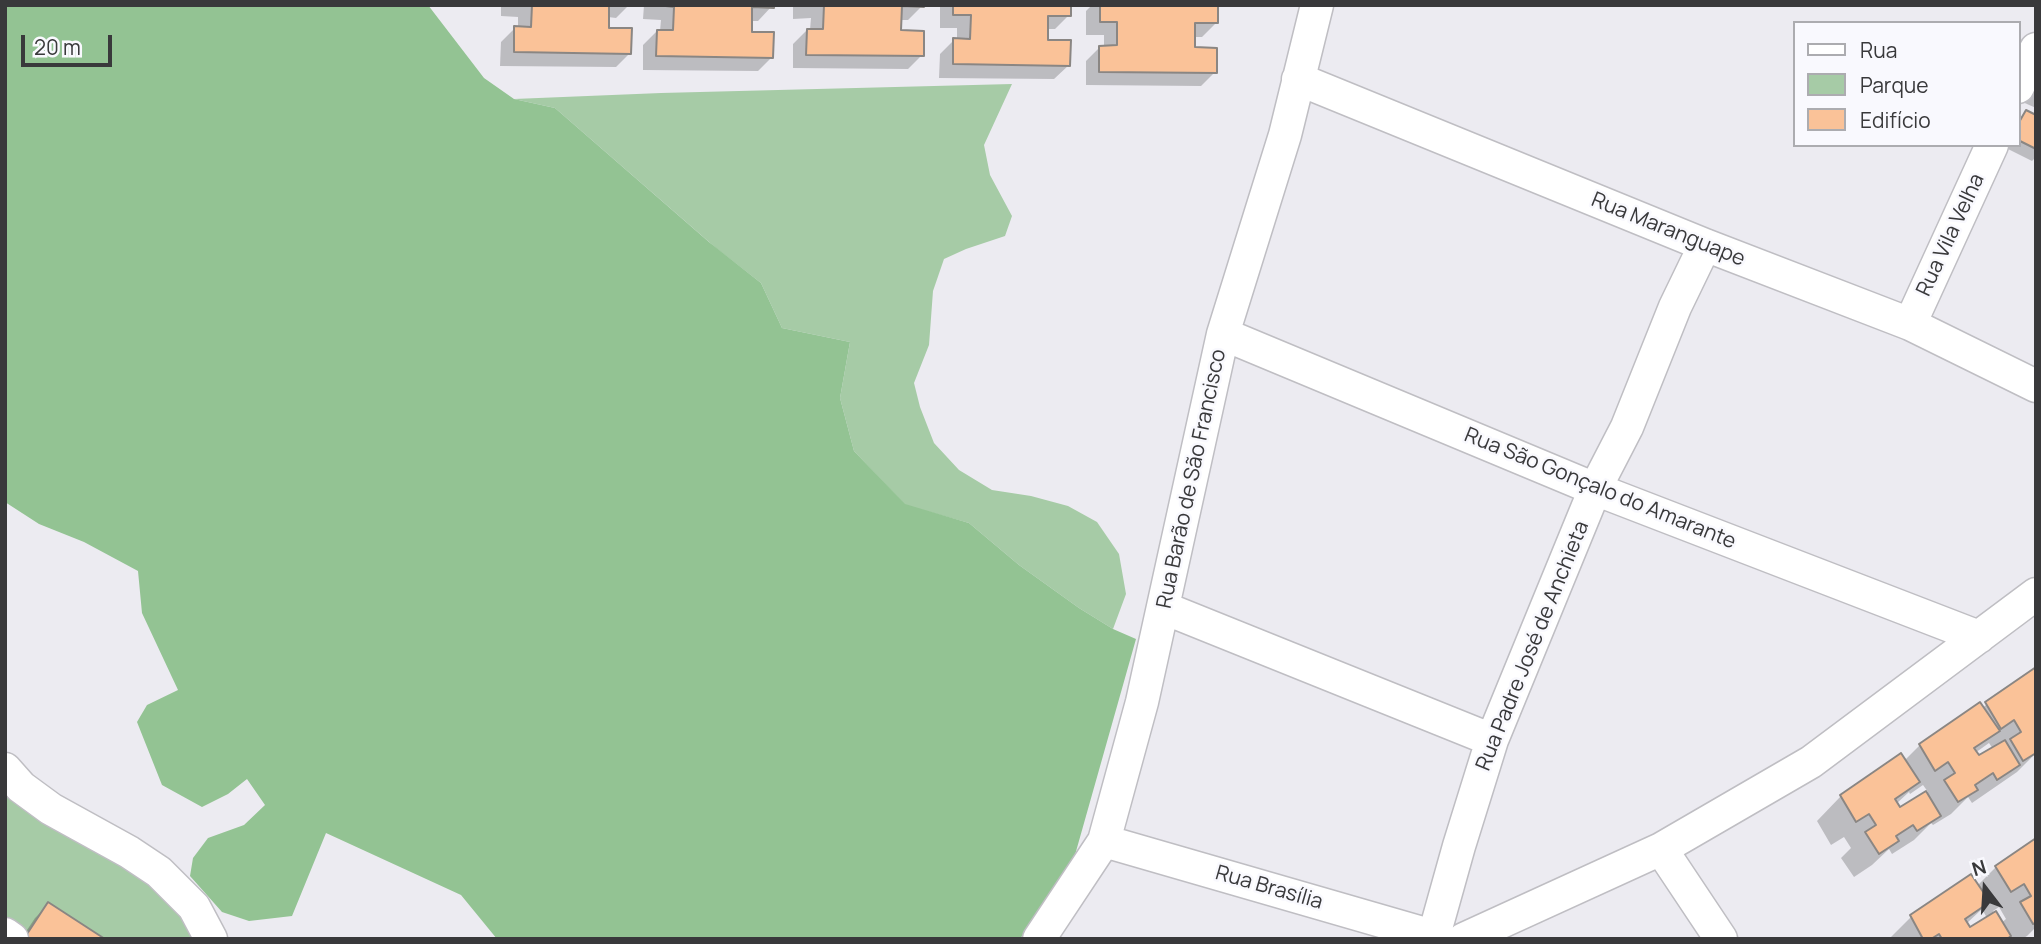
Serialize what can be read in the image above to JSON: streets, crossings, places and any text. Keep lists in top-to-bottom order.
{
  "streets": {
    "street": [
      "Rua Maranguape",
      "Rua Vila Velha",
      "Rua Barão de São Francisco",
      "Rua São Gonçalo do Amarante",
      "Rua Padre José de Anchieta",
      "Rua Brasília"
    ]
  },
  "crossings": [
    ["Rua Maranguape", "Rua Vila Velha"],
    ["Rua Maranguape", "Rua Barão de São Francisco"],
    ["Rua Maranguape", "Rua Padre José de Anchieta"],
    ["Rua Barão de São Francisco", "Rua São Gonçalo do Amarante"],
    ["Rua Barão de São Francisco", "Rua Brasília"],
    ["Rua São Gonçalo do Amarante", "Rua Padre José de Anchieta"],
    ["Rua Padre José de Anchieta", "Rua Brasília"]
  ],
  "legend": ["Rua", "Parque", "Edifício"],
  "scale_bar": "20 m",
  "north": "top"
}
